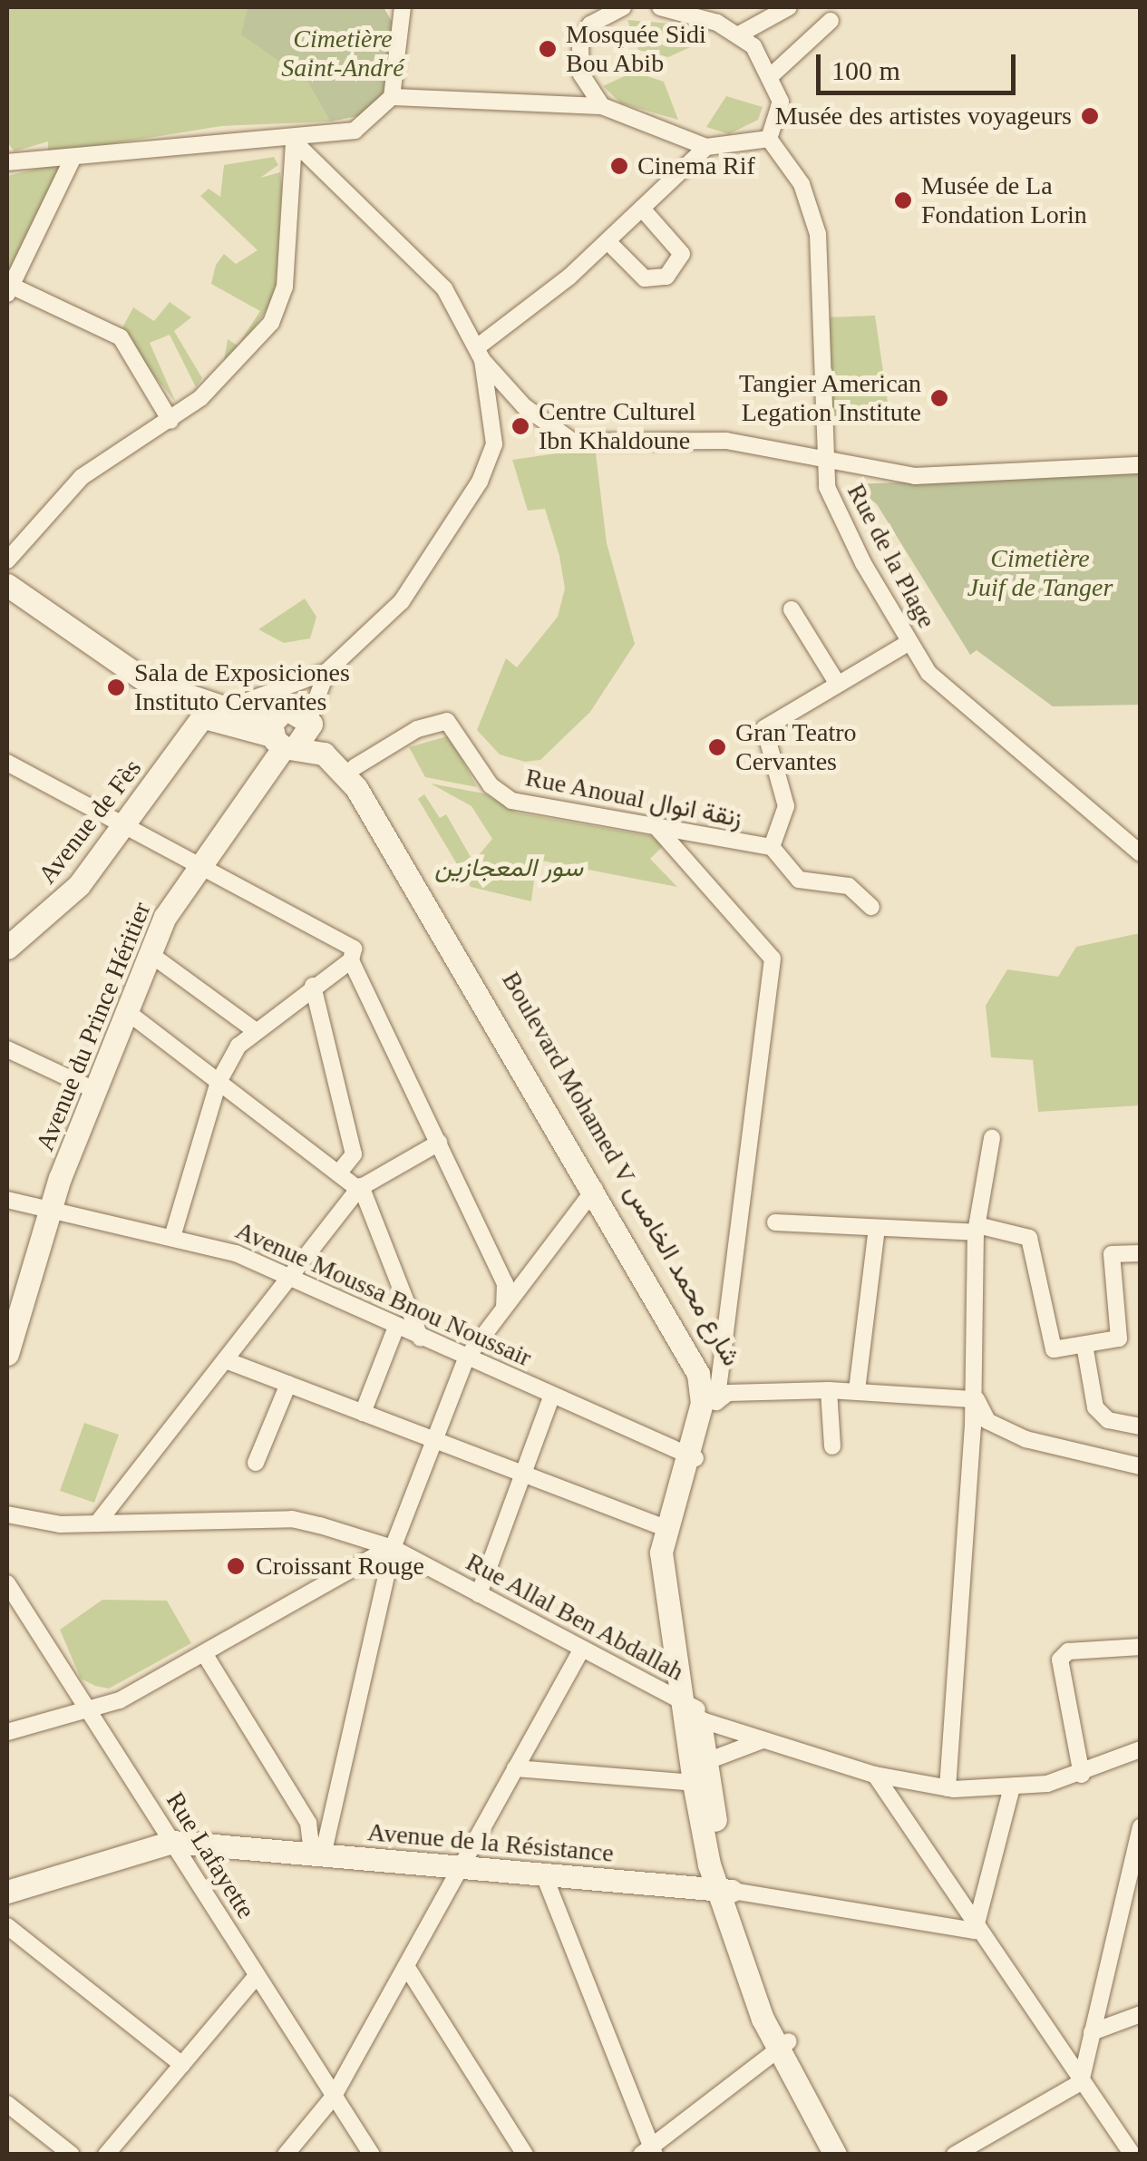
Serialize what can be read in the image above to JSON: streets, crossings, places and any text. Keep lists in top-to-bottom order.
{
  "streets": {
    "main road": [
      "Avenue de Fès",
      "Avenue du Prince Héritier",
      "Boulevard Mohamed V شارع محمد الخامس",
      "Avenue de la Résistance"
    ],
    "street": [
      "Rue de la Plage",
      "Rue Anoual زنقة انوال",
      "Avenue Moussa Bnou Noussair",
      "Rue Allal Ben Abdallah",
      "Rue Lafayette"
    ]
  },
  "crossings": [
    ["Rue de la Plage", "Rue Anoual زنقة انوال"],
    ["Rue Anoual زنقة انوال", "Boulevard Mohamed V شارع محمد الخامس"],
    ["Avenue du Prince Héritier", "Avenue Moussa Bnou Noussair"],
    ["Boulevard Mohamed V شارع محمد الخامس", "Avenue Moussa Bnou Noussair"],
    ["Boulevard Mohamed V شارع محمد الخامس", "Rue Allal Ben Abdallah"],
    ["Boulevard Mohamed V شارع محمد الخامس", "Avenue de la Résistance"],
    ["Avenue de la Résistance", "Rue Lafayette"]
  ],
  "parks": ["Cimetière Saint-André", "Cimetière Juif de Tanger", "سور المعجازين"],
  "places": [
    "Mosquée Sidi Bou Abib",
    "Musée des artistes voyageurs",
    "Cinema Rif",
    "Musée de La Fondation Lorin",
    "Tangier American Legation Institute",
    "Centre Culturel Ibn Khaldoune",
    "Sala de Exposiciones Instituto Cervantes",
    "Gran Teatro Cervantes",
    "Croissant Rouge"
  ],
  "scale_bar": "100 m"
}
